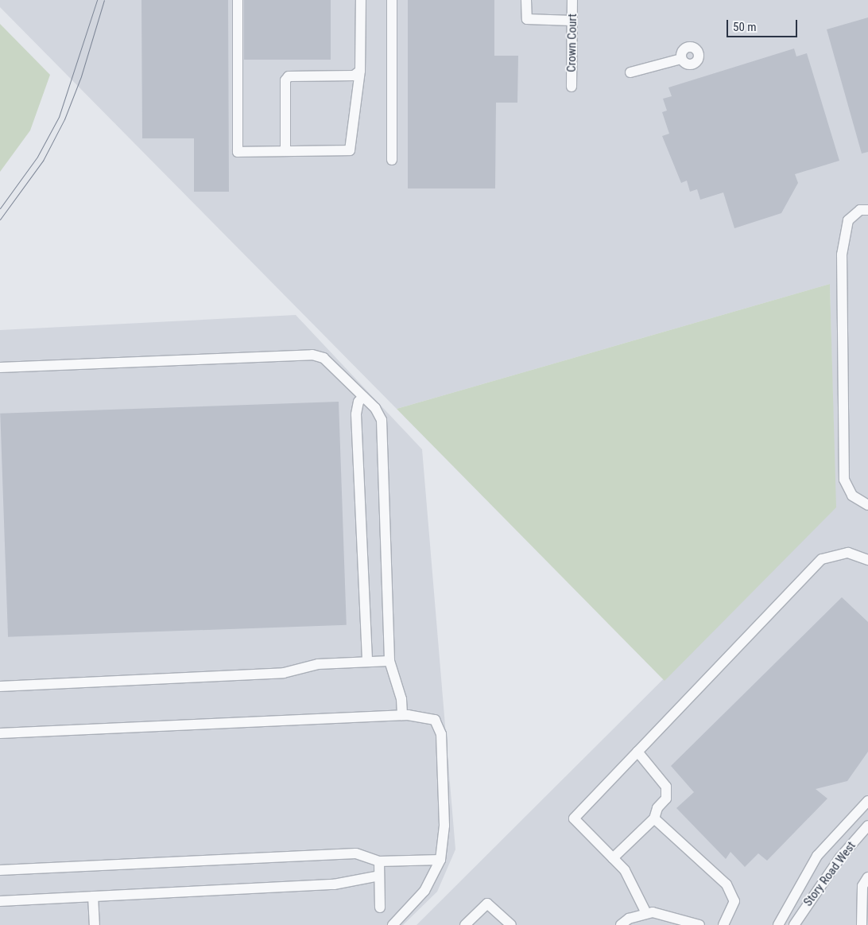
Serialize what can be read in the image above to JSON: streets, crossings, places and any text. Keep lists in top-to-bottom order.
{
  "streets": {
    "street": ["Crown Court", "Story Road West"]
  },
  "scale_bar": "50 m"
}
